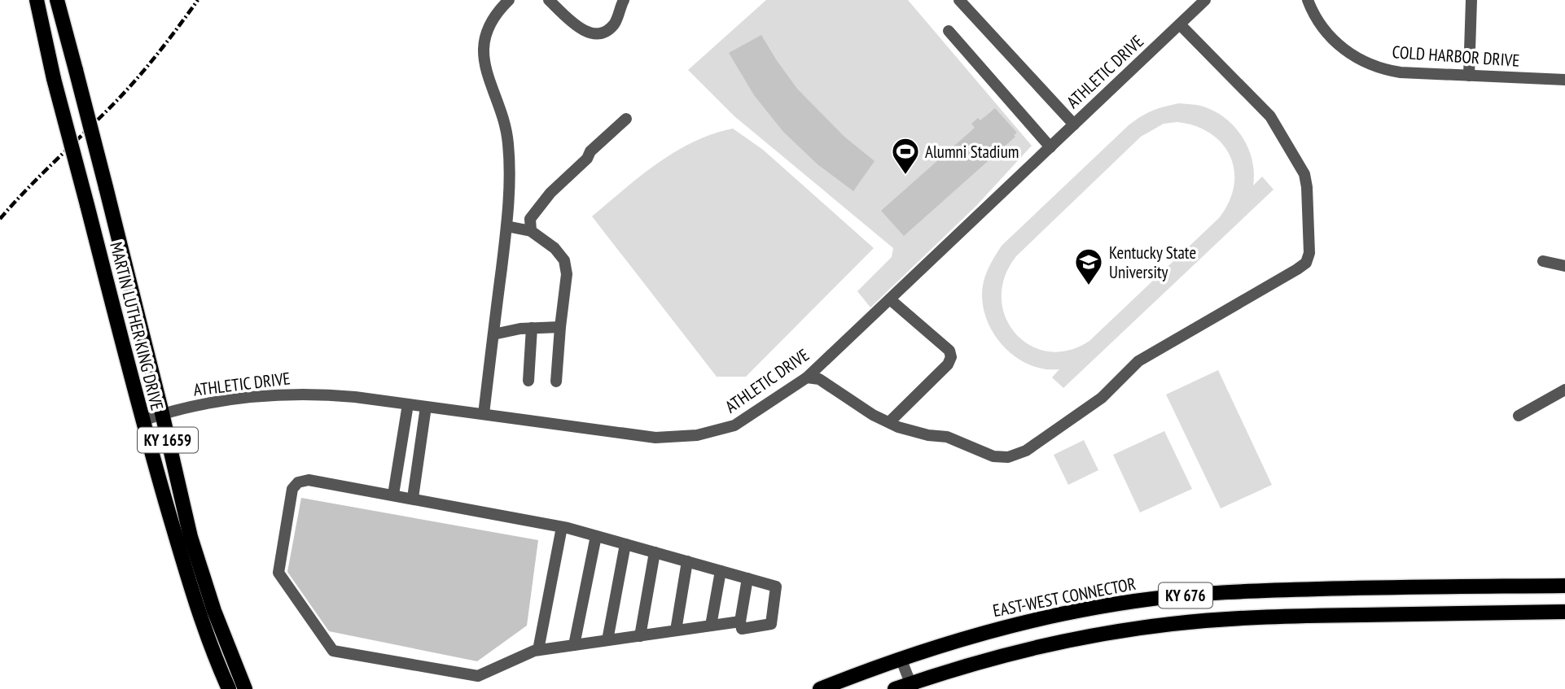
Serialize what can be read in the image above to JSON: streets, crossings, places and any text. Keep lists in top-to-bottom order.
{
  "streets": {
    "main road": [
      "MARTIN LUTHER KING DRIVE",
      "KY 1659",
      "KY 676",
      "EAST-WEST CONNECTOR"
    ],
    "street": ["COLD HARBOR DRIVE", "ATHLETIC DRIVE"]
  },
  "crossings": [
    ["ATHLETIC DRIVE", "MARTIN LUTHER KING DRIVE"]
  ],
  "places": {
    "sports": ["Alumni Stadium"],
    "school or university": ["Kentucky State University"]
  }
}
